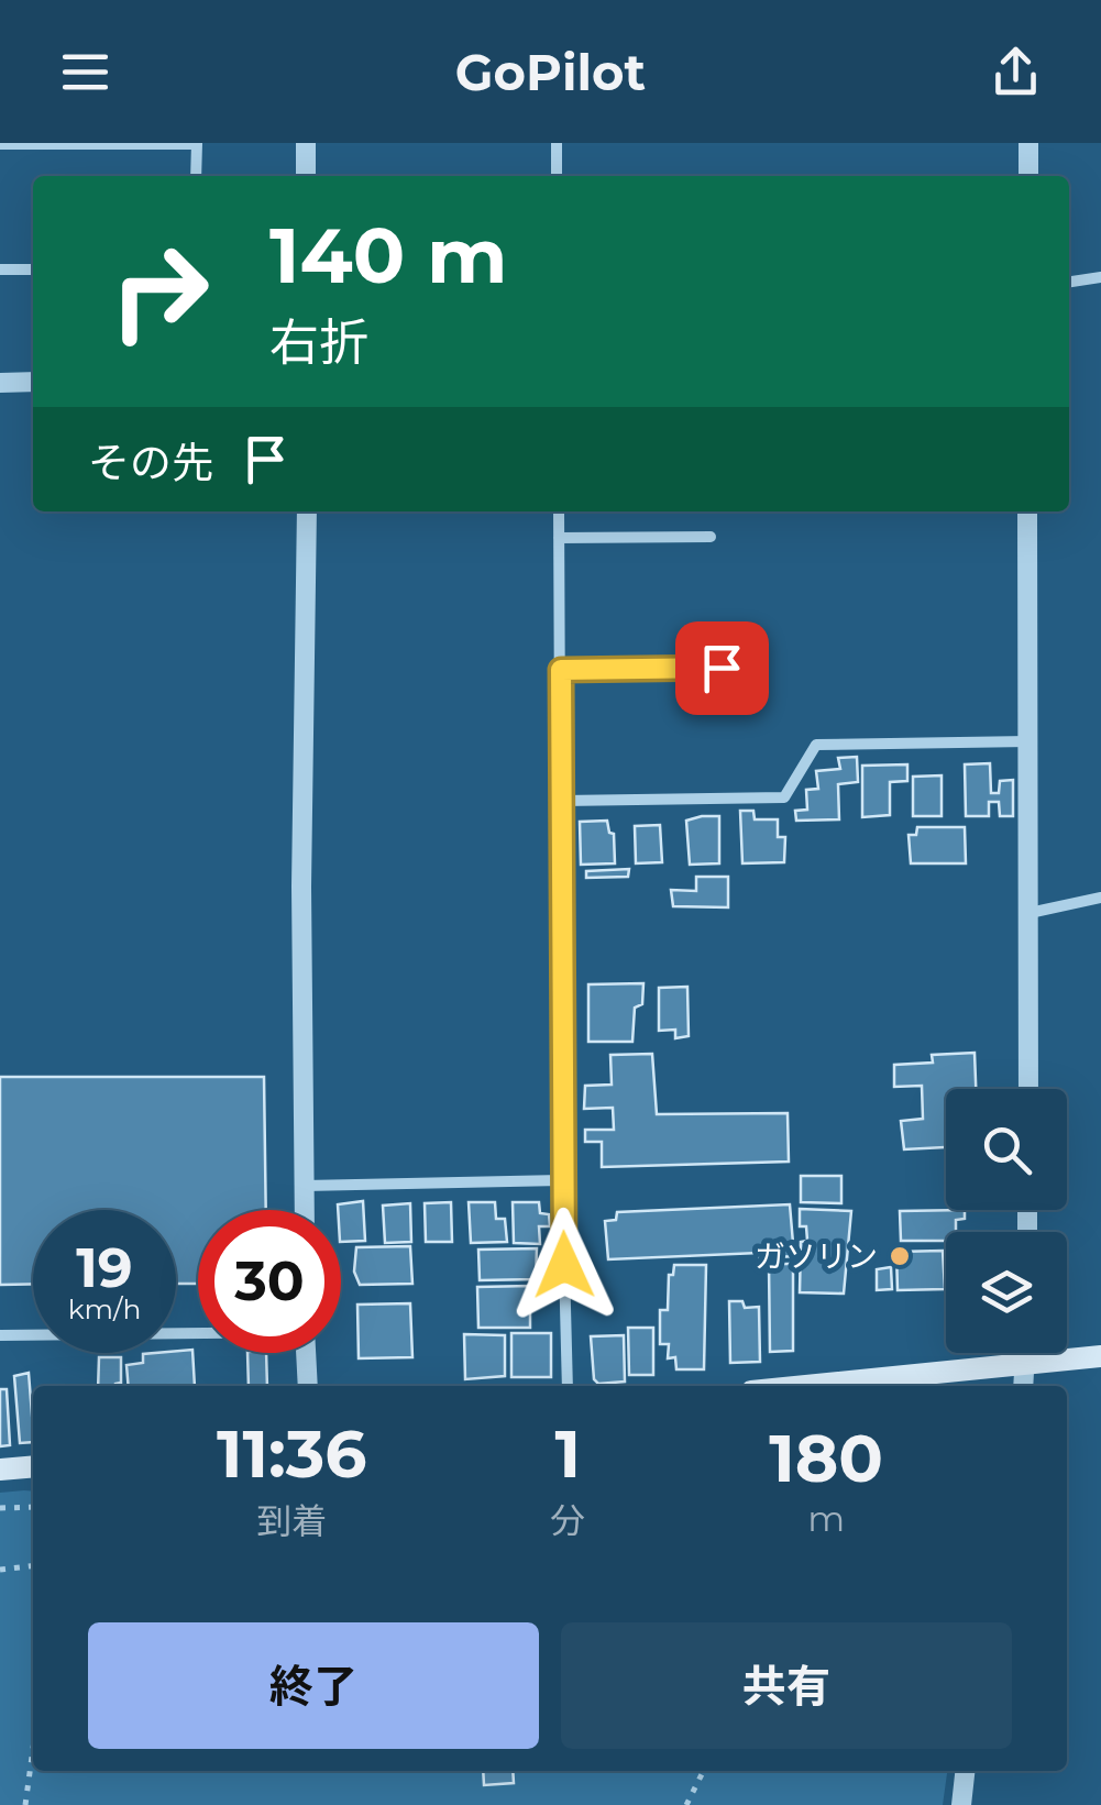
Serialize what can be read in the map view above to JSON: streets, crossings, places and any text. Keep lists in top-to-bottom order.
{
  "places": ["ガソリン"],
  "page": {
    "header": "GoPilot",
    "turn": ["140 m", "右折"],
    "then": "その先",
    "speed": "19 km/h",
    "limit": "30",
    "eta": [
      "11:36",
      "到着",
      "1",
      "分",
      "180",
      "m"
    ],
    "buttons": ["終了", "共有"]
  }
}
